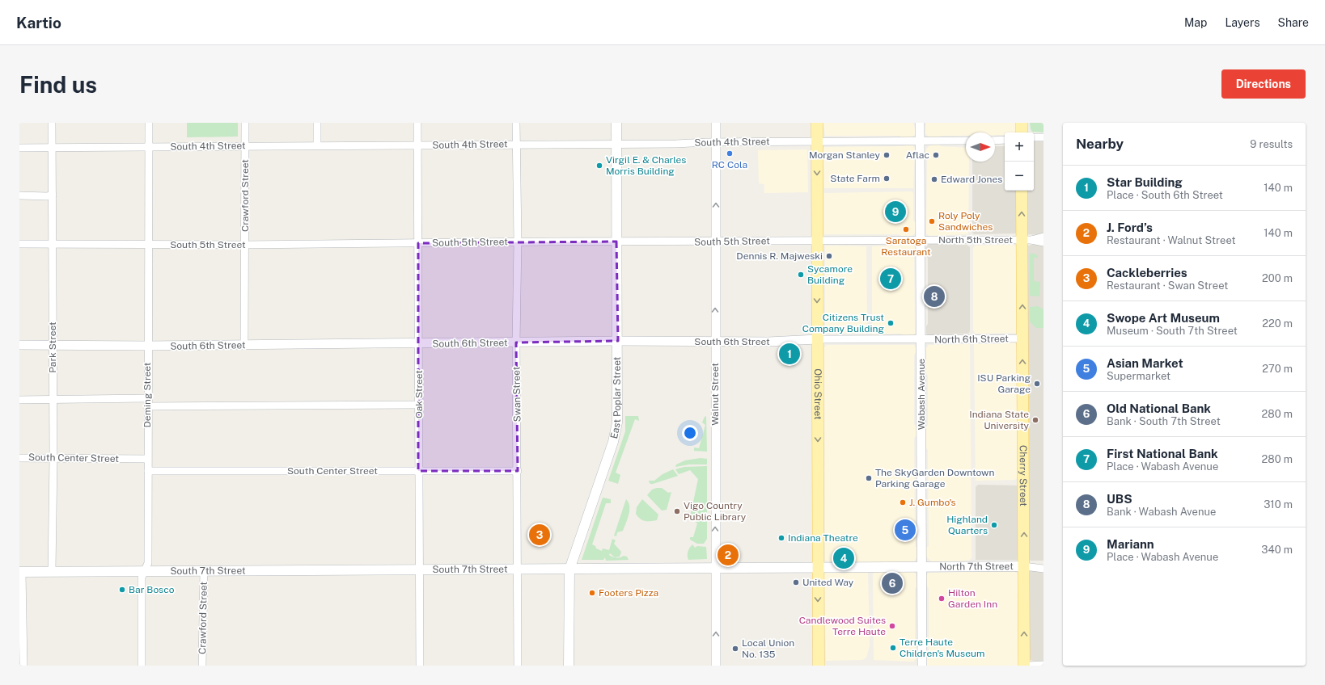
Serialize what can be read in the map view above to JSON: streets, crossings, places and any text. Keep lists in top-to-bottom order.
{
  "streets": {
    "main road": [
      "Ohio Street",
      "East Poplar Street",
      "Cherry Street",
      "North 7th Street",
      "South 7th Street"
    ],
    "street": [
      "South 4th Street",
      "Crawford Street",
      "North 5th Street",
      "South 5th Street",
      "North 6th Street",
      "South 6th Street",
      "Park Street",
      "Oak Street",
      "Swan Street",
      "Walnut Street",
      "Wabash Avenue",
      "Deming Street",
      "South Center Street"
    ]
  },
  "crossings": [
    ["South 4th Street", "Crawford Street"],
    ["South 4th Street", "Park Street"],
    ["South 4th Street", "Oak Street"],
    ["South 4th Street", "Swan Street"],
    ["South 4th Street", "Walnut Street"],
    ["South 4th Street", "Ohio Street"],
    ["South 4th Street", "Wabash Avenue"],
    ["South 4th Street", "Deming Street"],
    ["South 4th Street", "East Poplar Street"],
    ["Crawford Street", "South 5th Street"],
    ["Crawford Street", "South 6th Street"],
    ["Crawford Street", "South 7th Street"],
    ["North 5th Street", "South 5th Street"],
    ["North 5th Street", "Wabash Avenue"],
    ["North 5th Street", "Cherry Street"],
    ["South 5th Street", "Park Street"],
    ["South 5th Street", "Oak Street"],
    ["South 5th Street", "Swan Street"],
    ["South 5th Street", "Walnut Street"],
    ["South 5th Street", "Ohio Street"],
    ["South 5th Street", "Wabash Avenue"],
    ["South 5th Street", "Deming Street"],
    ["South 5th Street", "East Poplar Street"],
    ["North 6th Street", "South 6th Street"],
    ["North 6th Street", "Wabash Avenue"],
    ["North 6th Street", "Cherry Street"],
    ["South 6th Street", "Park Street"],
    ["South 6th Street", "Oak Street"],
    ["South 6th Street", "Swan Street"],
    ["South 6th Street", "Walnut Street"],
    ["South 6th Street", "Ohio Street"],
    ["South 6th Street", "Wabash Avenue"],
    ["South 6th Street", "Deming Street"],
    ["South 6th Street", "East Poplar Street"],
    ["Park Street", "South Center Street"],
    ["Park Street", "South 7th Street"],
    ["Oak Street", "South Center Street"],
    ["Oak Street", "South 7th Street"],
    ["Swan Street", "South Center Street"],
    ["Swan Street", "South 7th Street"],
    ["Walnut Street", "South 7th Street"],
    ["Ohio Street", "South 7th Street"],
    ["Wabash Avenue", "North 7th Street"],
    ["Wabash Avenue", "South 7th Street"],
    ["Deming Street", "South Center Street"],
    ["Deming Street", "South 7th Street"],
    ["East Poplar Street", "South 7th Street"],
    ["Cherry Street", "North 7th Street"],
    ["North 7th Street", "South 7th Street"]
  ],
  "one_way": ["Walnut Street", "Ohio Street", "Cherry Street"],
  "places": [
    "RC Cola",
    "Morgan Stanley",
    "Aflac",
    "Virgil E. & Charles Morris Building",
    "State Farm",
    "Edward Jones",
    "Roly Poly Sandwiches",
    "Saratoga Restaurant",
    "Dennis R. Majweski",
    "Sycamore Building",
    "Citizens Trust Company Building",
    "ISU Parking Garage",
    "Indiana State University",
    "The SkyGarden Downtown Parking Garage",
    "J. Gumbo's",
    "Vigo Country Public Library",
    "Highland Quarters",
    "Indiana Theatre",
    "United Way",
    "Bar Bosco",
    "Footers Pizza",
    "Hilton Garden Inn",
    "Candlewood Suites Terre Haute",
    "Terre Haute Children's Museum",
    "Local Union No. 135"
  ],
  "north": "right",
  "page": {
    "header": "Kartio",
    "nav": ["Map", "Layers", "Share"],
    "buttons": "Directions",
    "title": "Find us",
    "heading": ["Nearby", "9 results"],
    "map_buttons": ["+", "−"],
    "list": [
      {
        "mark": "1",
        "name": "Star Building",
        "note": "Place · South 6th Street",
        "value": "140 m"
      },
      {
        "mark": "2",
        "name": "J. Ford’s",
        "note": "Restaurant · Walnut Street",
        "value": "140 m"
      },
      {
        "mark": "3",
        "name": "Cackleberries",
        "note": "Restaurant · Swan Street",
        "value": "200 m"
      },
      {
        "mark": "4",
        "name": "Swope Art Museum",
        "note": "Museum · South 7th Street",
        "value": "220 m"
      },
      {
        "mark": "5",
        "name": "Asian Market",
        "note": "Supermarket",
        "value": "270 m"
      },
      {
        "mark": "6",
        "name": "Old National Bank",
        "note": "Bank · South 7th Street",
        "value": "280 m"
      },
      {
        "mark": "7",
        "name": "First National Bank",
        "note": "Place · Wabash Avenue",
        "value": "280 m"
      },
      {
        "mark": "8",
        "name": "UBS",
        "note": "Bank · Wabash Avenue",
        "value": "310 m"
      },
      {
        "mark": "9",
        "name": "Mariann",
        "note": "Place · Wabash Avenue",
        "value": "340 m"
      }
    ],
    "pins": [
      "9",
      "7",
      "8",
      "1",
      "5",
      "3",
      "2",
      "4",
      "6"
    ]
  }
}
